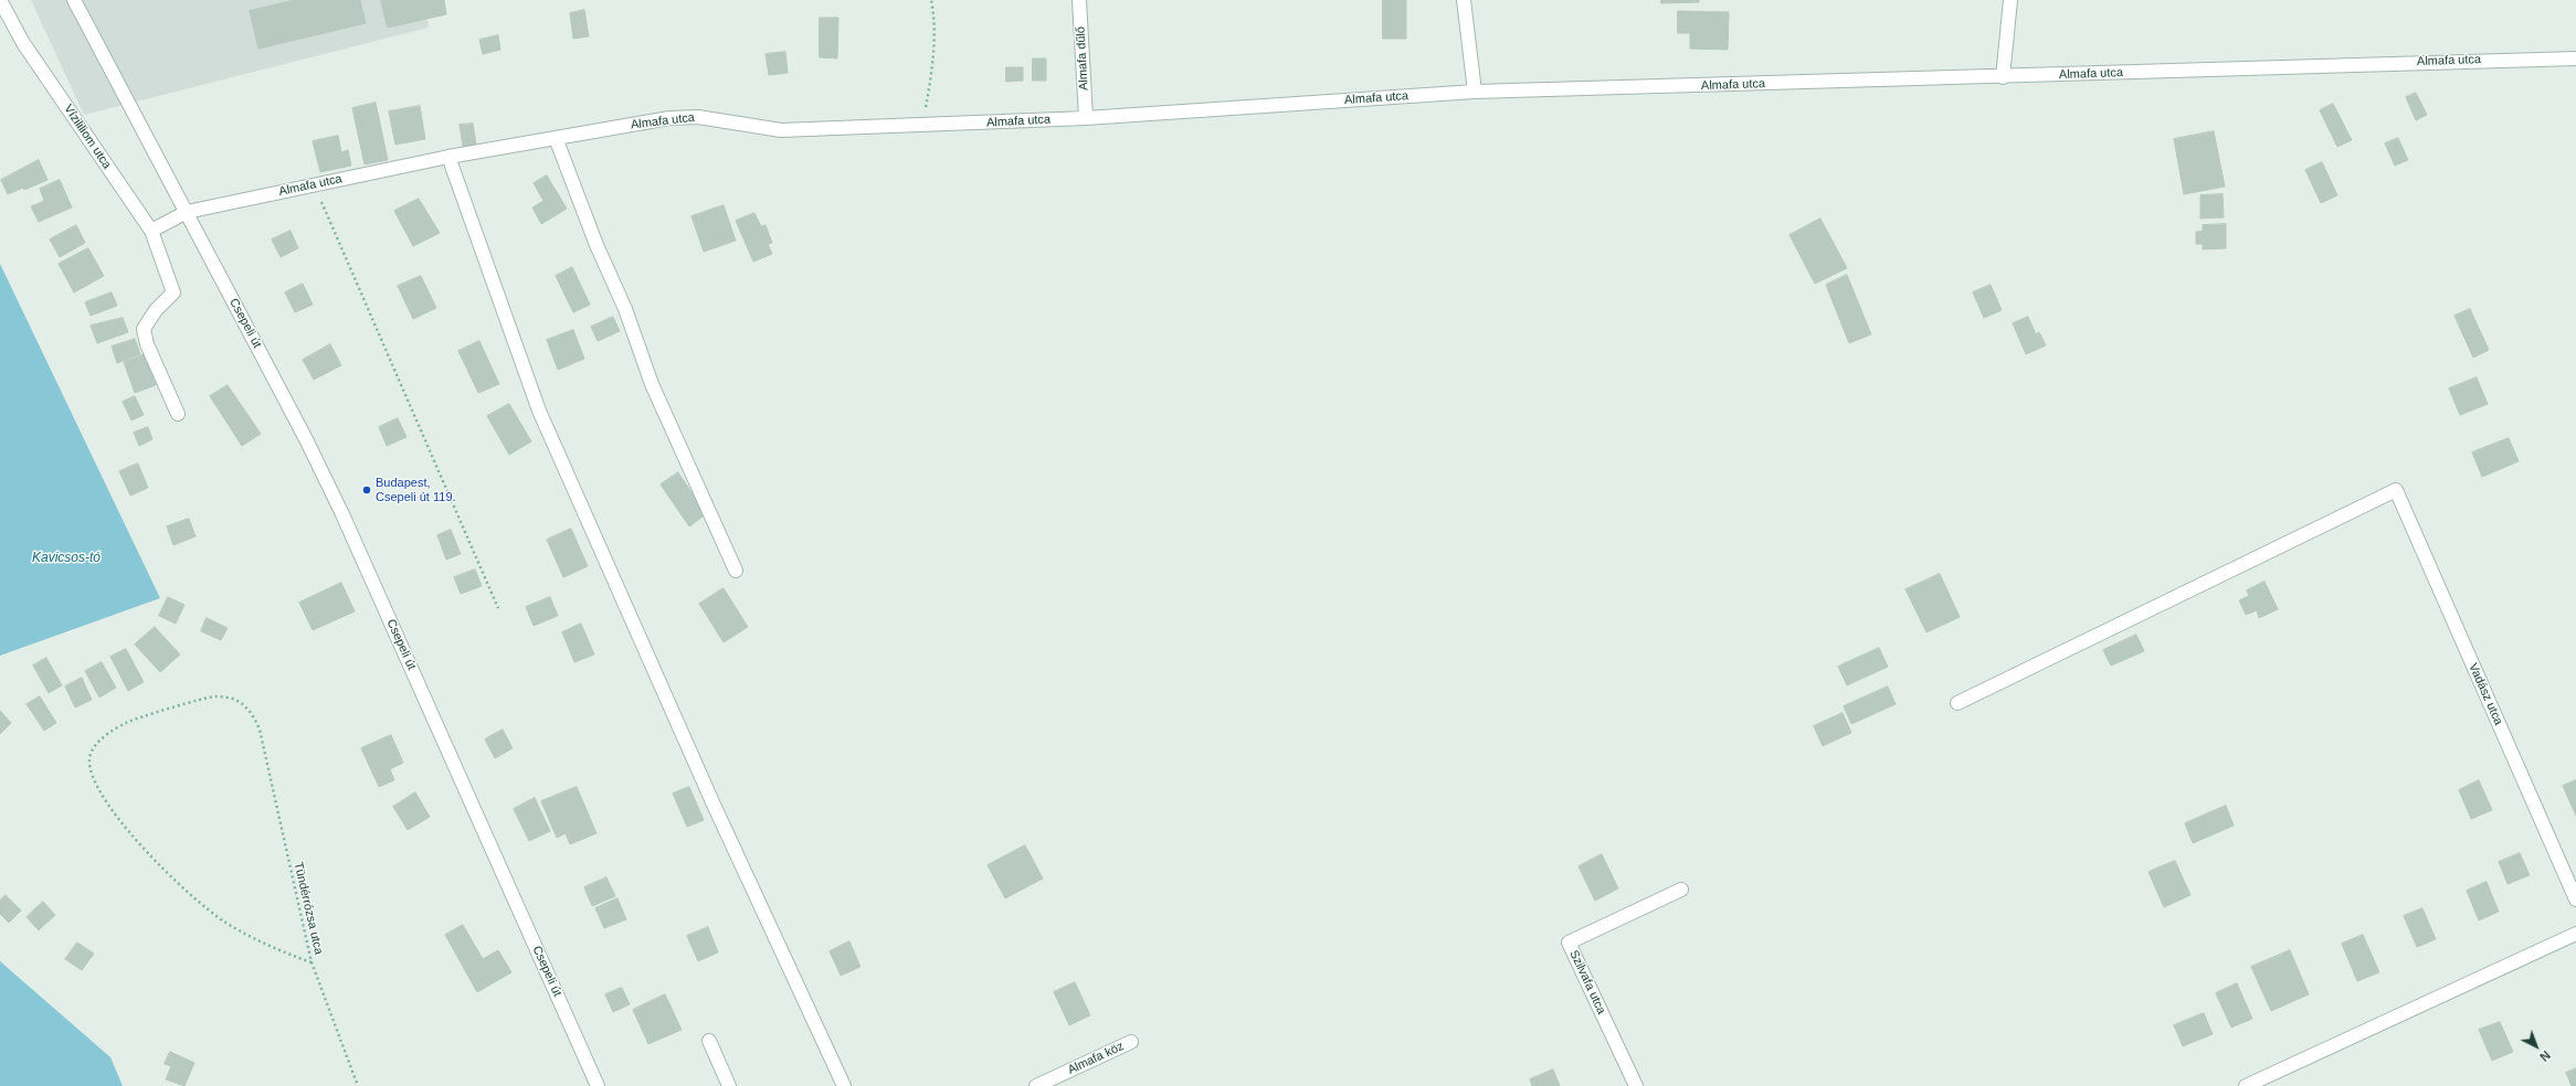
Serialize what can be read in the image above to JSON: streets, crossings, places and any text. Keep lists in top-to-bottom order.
{
  "streets": {
    "street": [
      "Almafa dűlő",
      "Almafa utca",
      "Vízililiom utca",
      "Csepeli út",
      "Vadász utca",
      "Szilvafa utca",
      "Almafa köz"
    ],
    "path": ["Tündérrózsa utca"]
  },
  "crossings": [
    ["Almafa dűlő", "Almafa utca"],
    ["Almafa utca", "Csepeli út"]
  ],
  "water": ["Kavicsos-tó"],
  "places": ["Budapest, Csepeli út 119."],
  "north": "bottom right"
}
